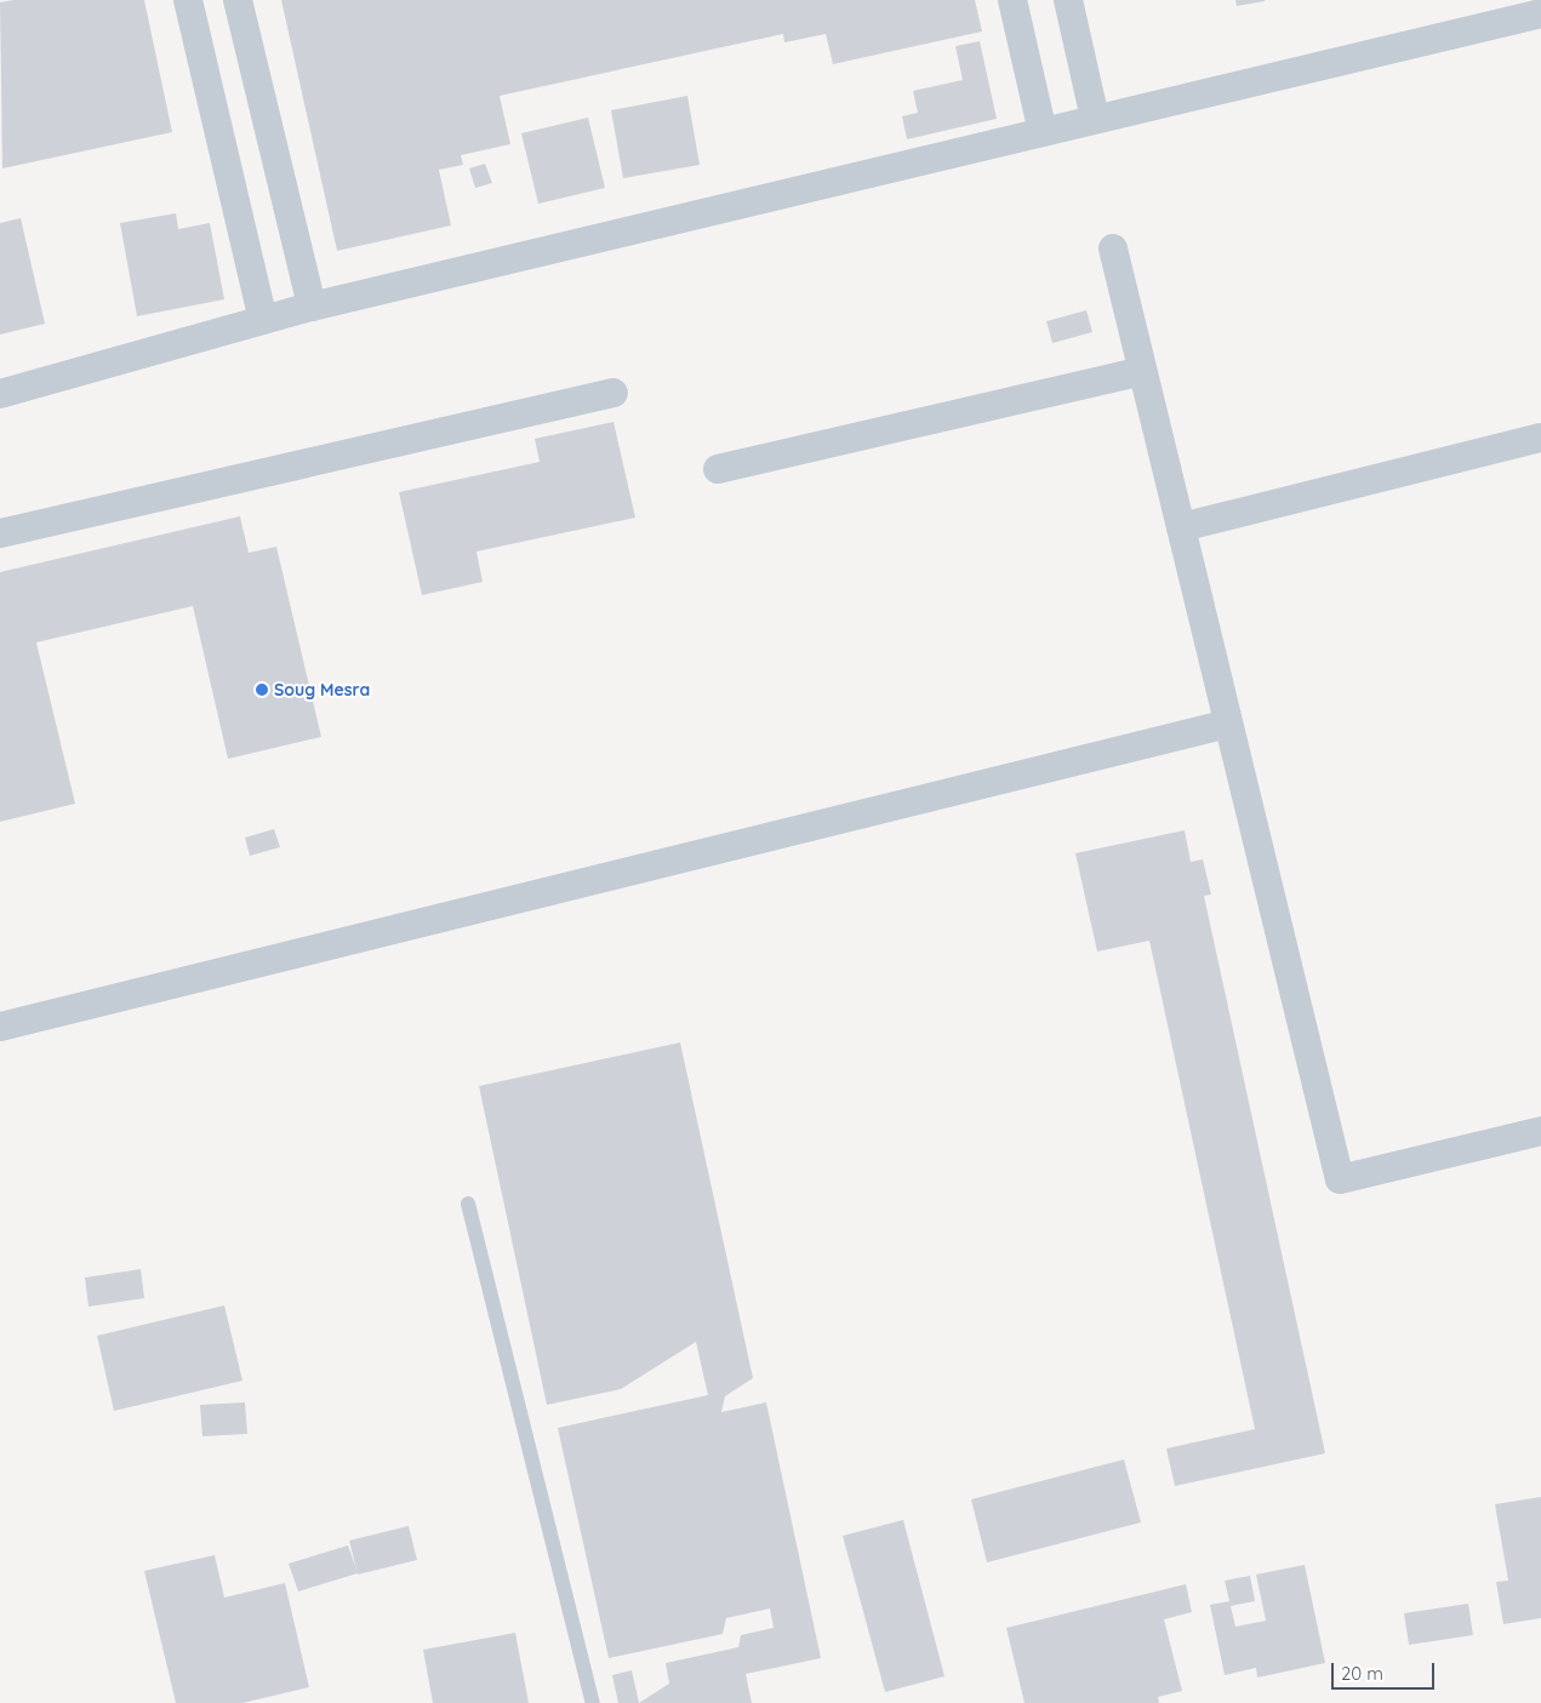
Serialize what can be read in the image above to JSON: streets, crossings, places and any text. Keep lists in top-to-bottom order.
{
  "places": ["Soug Mesra"],
  "scale_bar": "20 m"
}
